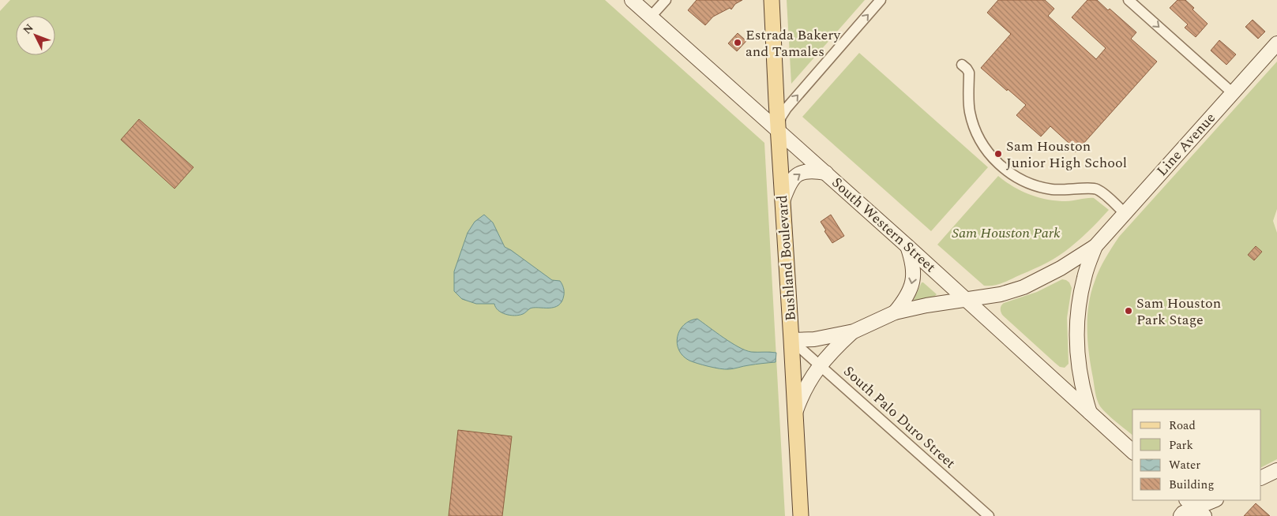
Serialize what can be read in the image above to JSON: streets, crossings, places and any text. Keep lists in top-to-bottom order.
{
  "streets": {
    "main road": ["Line Avenue", "South Western Street", "Bushland Boulevard"],
    "street": ["South Palo Duro Street"]
  },
  "crossings": [
    ["Line Avenue", "South Western Street"],
    ["South Western Street", "Bushland Boulevard"],
    ["Bushland Boulevard", "South Palo Duro Street"]
  ],
  "parks": ["Sam Houston Park"],
  "places": ["Estrada Bakery and Tamales", "Sam Houston Junior High School", "Sam Houston Park Stage"],
  "legend": [
    "Road",
    "Park",
    "Water",
    "Building"
  ],
  "north": "top left"
}
